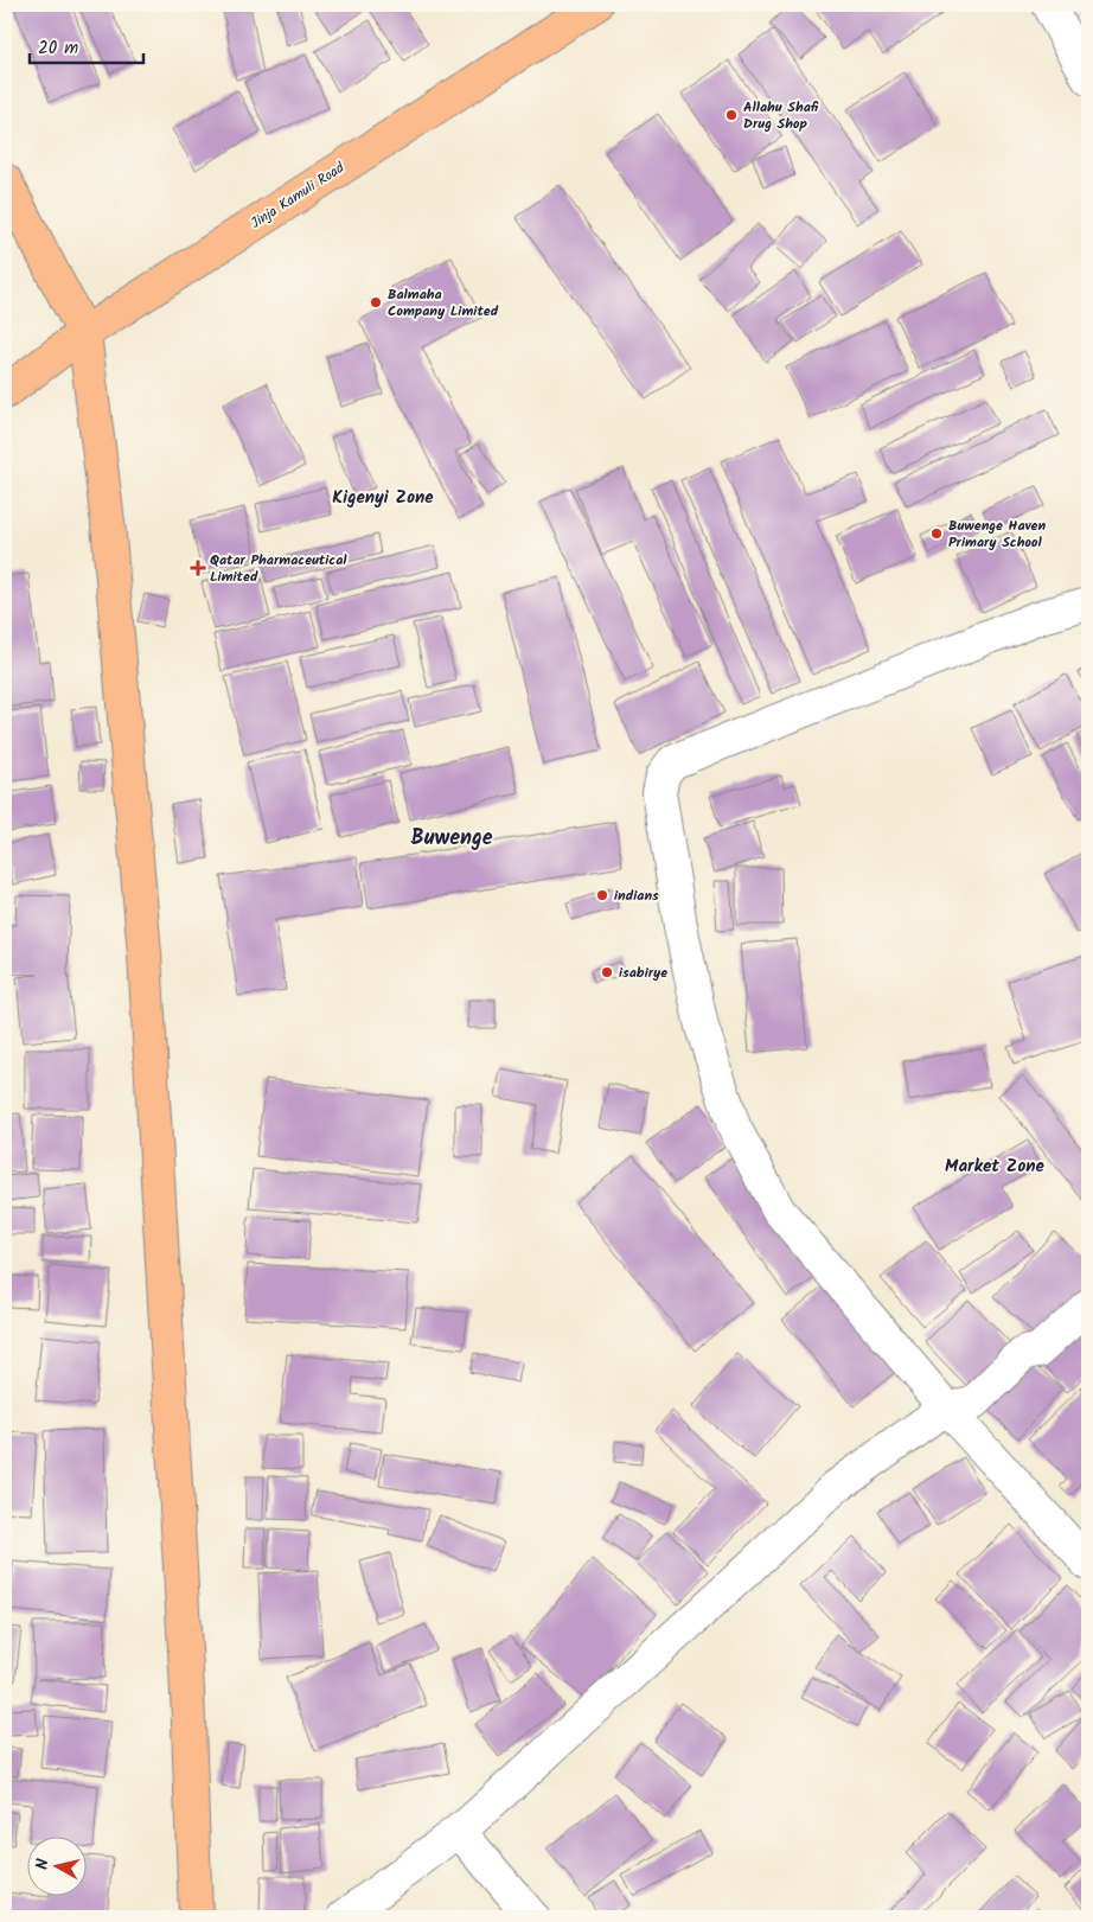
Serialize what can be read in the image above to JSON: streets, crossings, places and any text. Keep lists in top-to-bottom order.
{
  "streets": {
    "main road": ["Jinja Kamuli Road"]
  },
  "districts": ["Kigenyi Zone", "Buwenge", "Market Zone"],
  "places": {
    "other": [
      "Allahu Shafi Drug Shop",
      "Balmaha Company Limited",
      "Buwenge Haven Primary School",
      "indians",
      "isabirye"
    ],
    "health": ["Qatar Pharmaceutical Limited"]
  },
  "scale_bar": "20 m",
  "north": "left"
}
